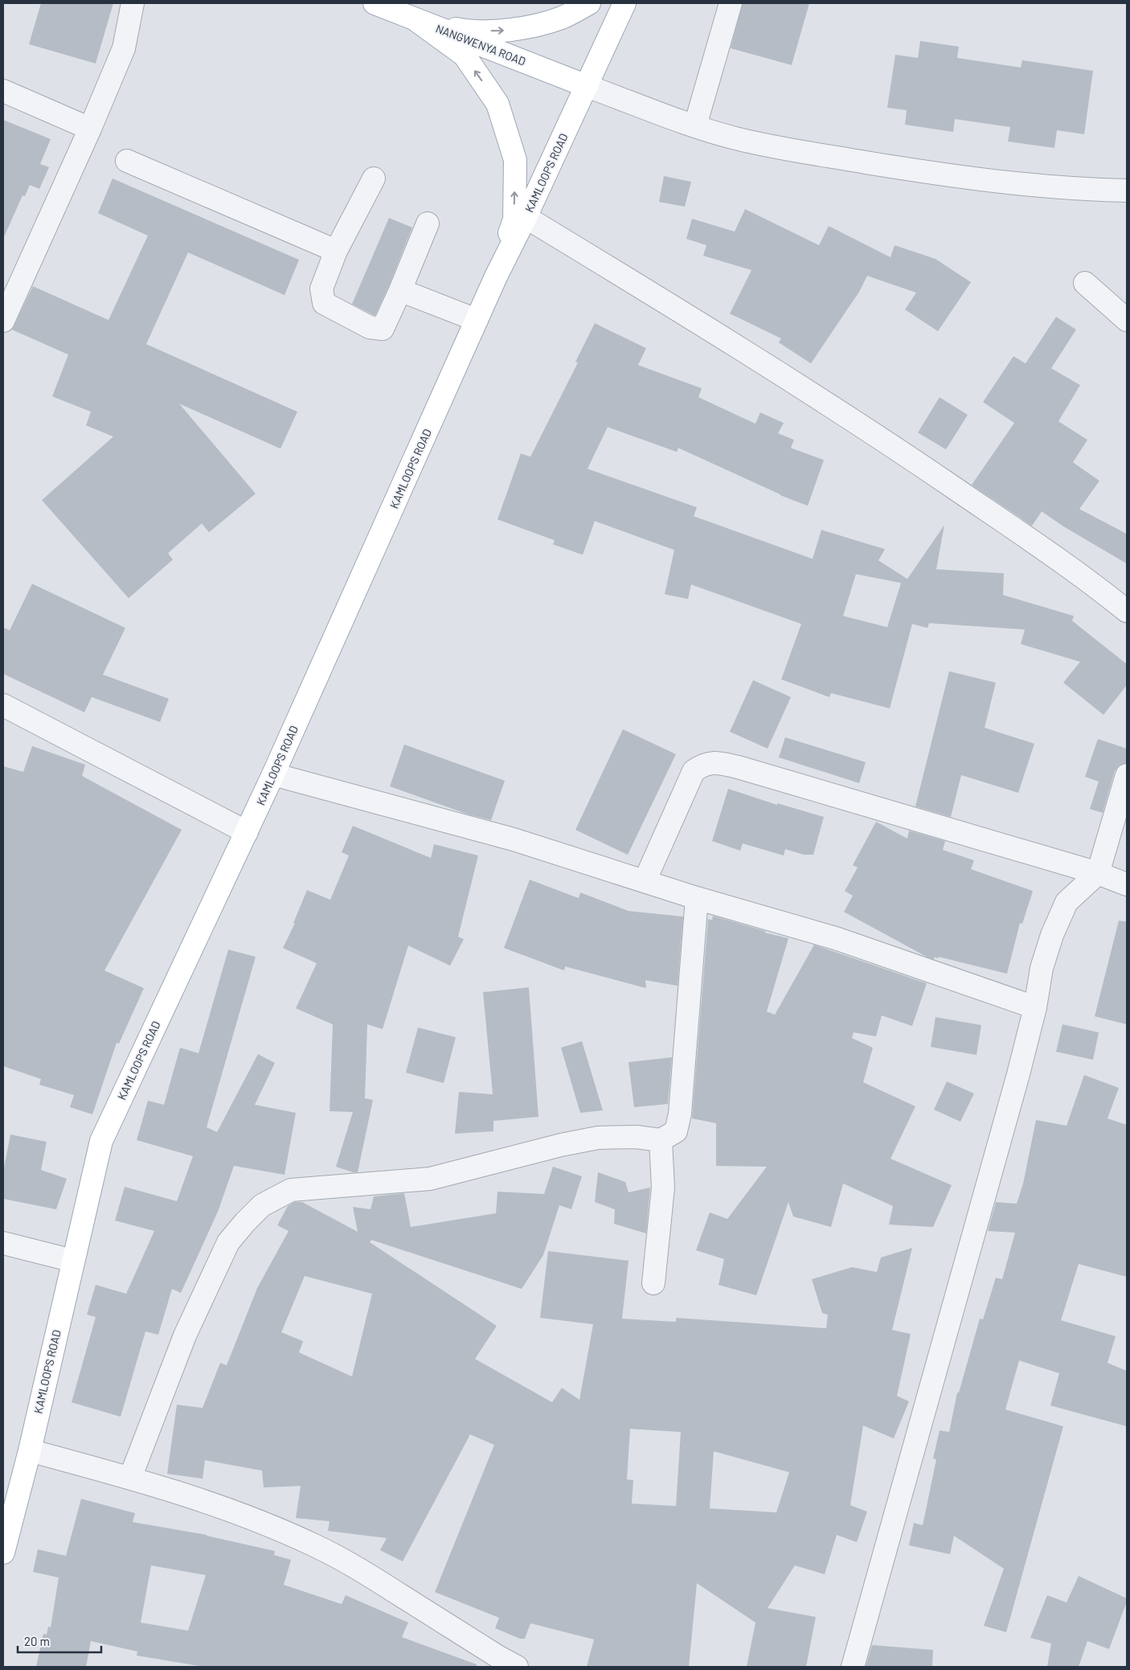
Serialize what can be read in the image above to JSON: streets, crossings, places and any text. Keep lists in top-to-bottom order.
{
  "streets": {
    "main road": ["NANGWENYA ROAD", "KAMLOOPS ROAD"]
  },
  "crossings": [
    ["NANGWENYA ROAD", "KAMLOOPS ROAD"]
  ],
  "scale_bar": "20 m"
}
